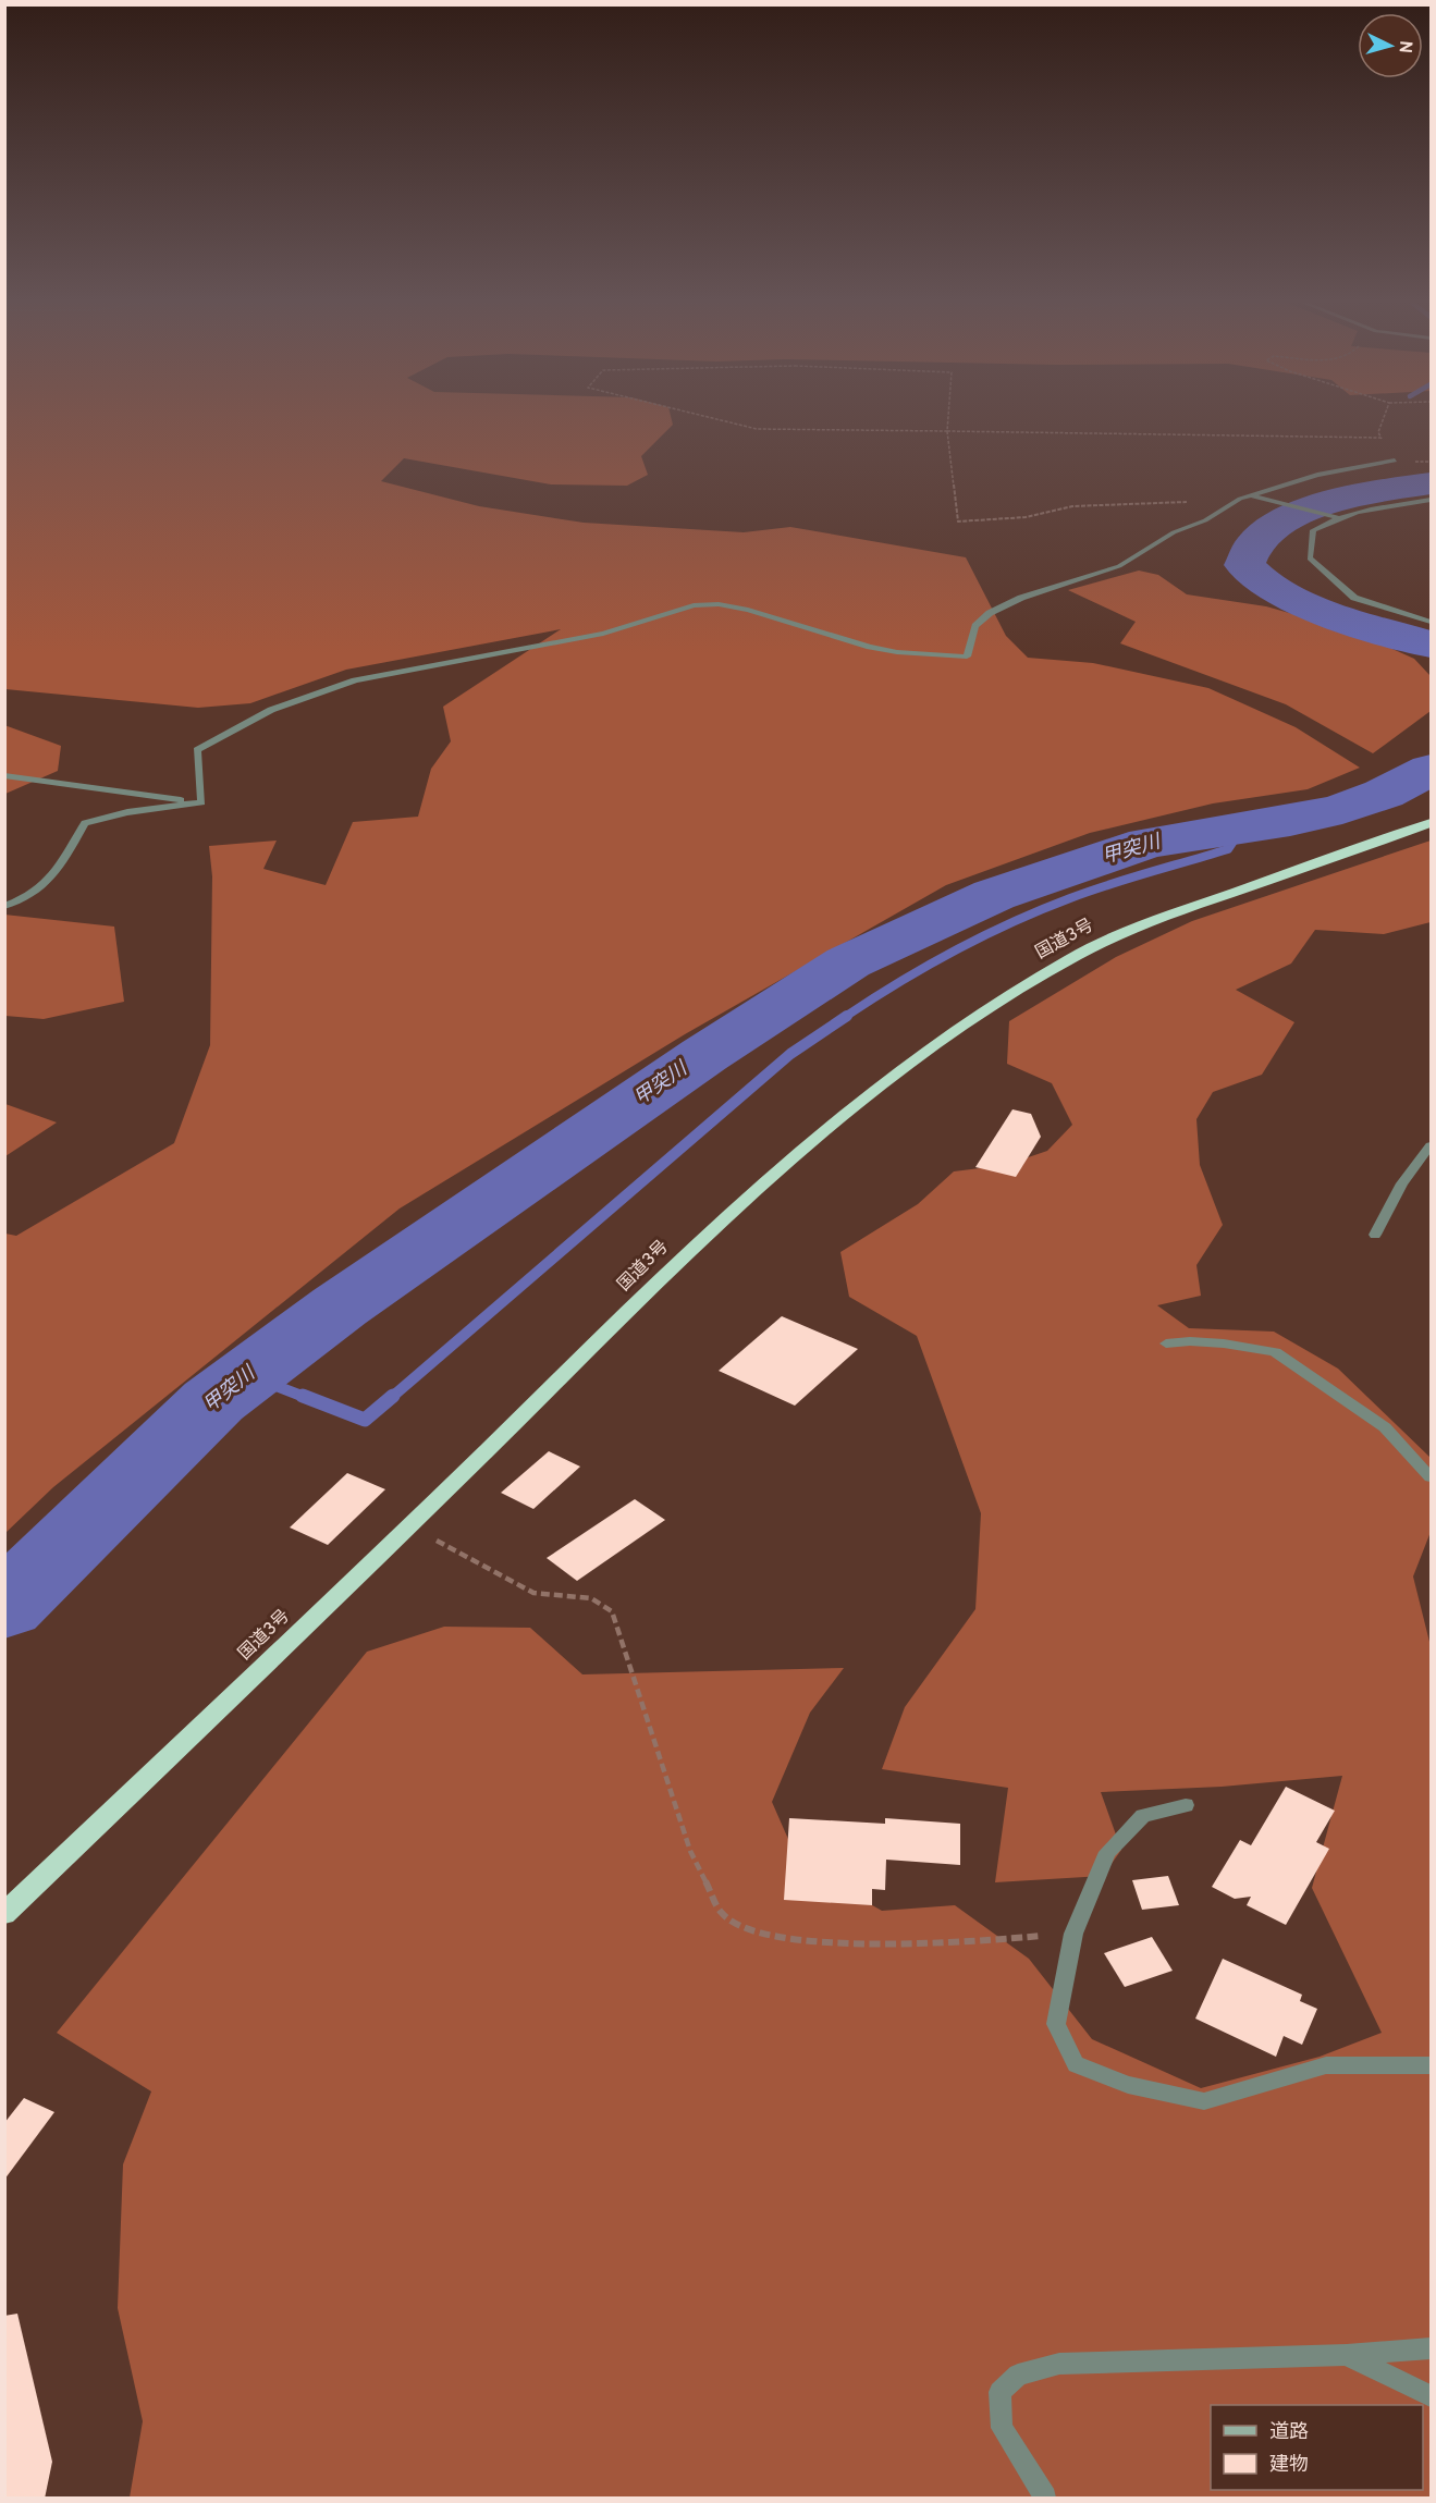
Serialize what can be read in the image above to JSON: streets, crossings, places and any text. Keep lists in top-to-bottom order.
{
  "streets": {
    "highway": ["国道3号"]
  },
  "water": ["甲突川"],
  "legend": ["道路", "建物"],
  "north": "right"
}
